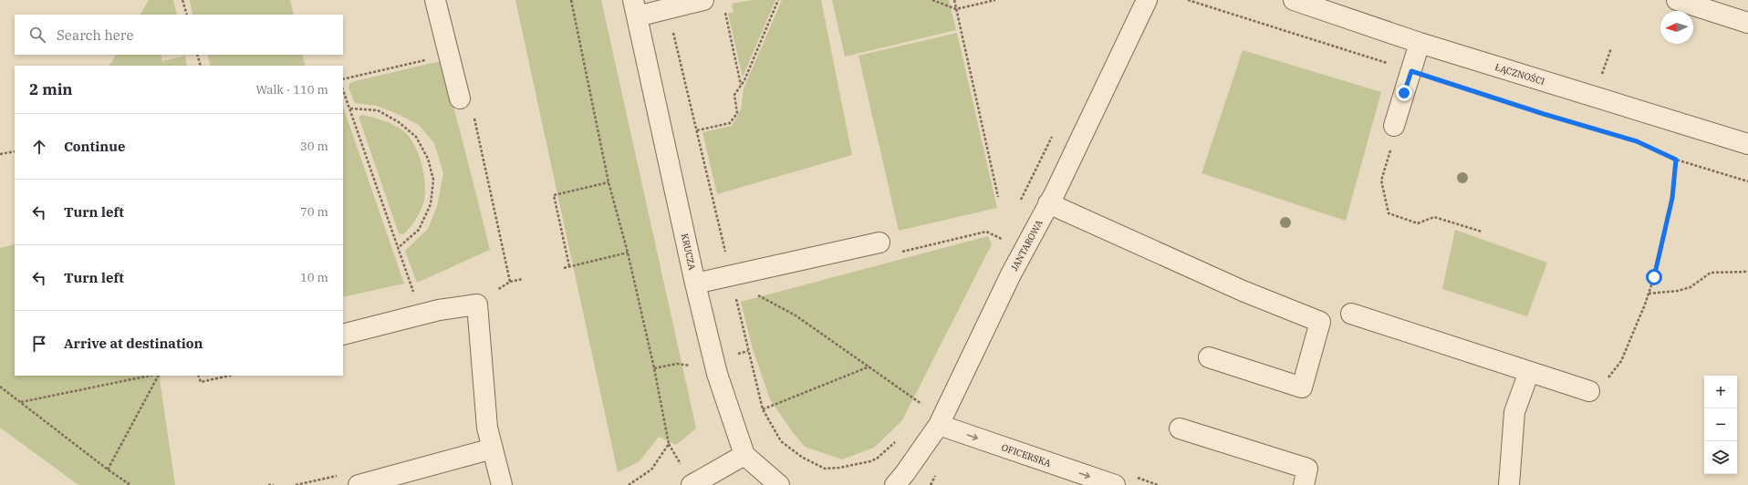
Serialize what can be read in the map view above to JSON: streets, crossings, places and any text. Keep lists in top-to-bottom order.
{
  "streets": {
    "street": [
      "ŁĄCZNOŚCI",
      "JANTAROWA",
      "KRUCZA",
      "OFICERSKA"
    ]
  },
  "crossings": [
    ["JANTAROWA", "OFICERSKA"]
  ],
  "one_way": ["OFICERSKA"],
  "north": "left",
  "page": {
    "search": "Search here",
    "heading": ["2 min", "Walk · 110 m"],
    "list": [
      ["Continue", "30 m"],
      ["Turn left", "70 m"],
      ["Turn left", "10 m"],
      "Arrive at destination"
    ],
    "map_buttons": ["+", "−"]
  }
}
